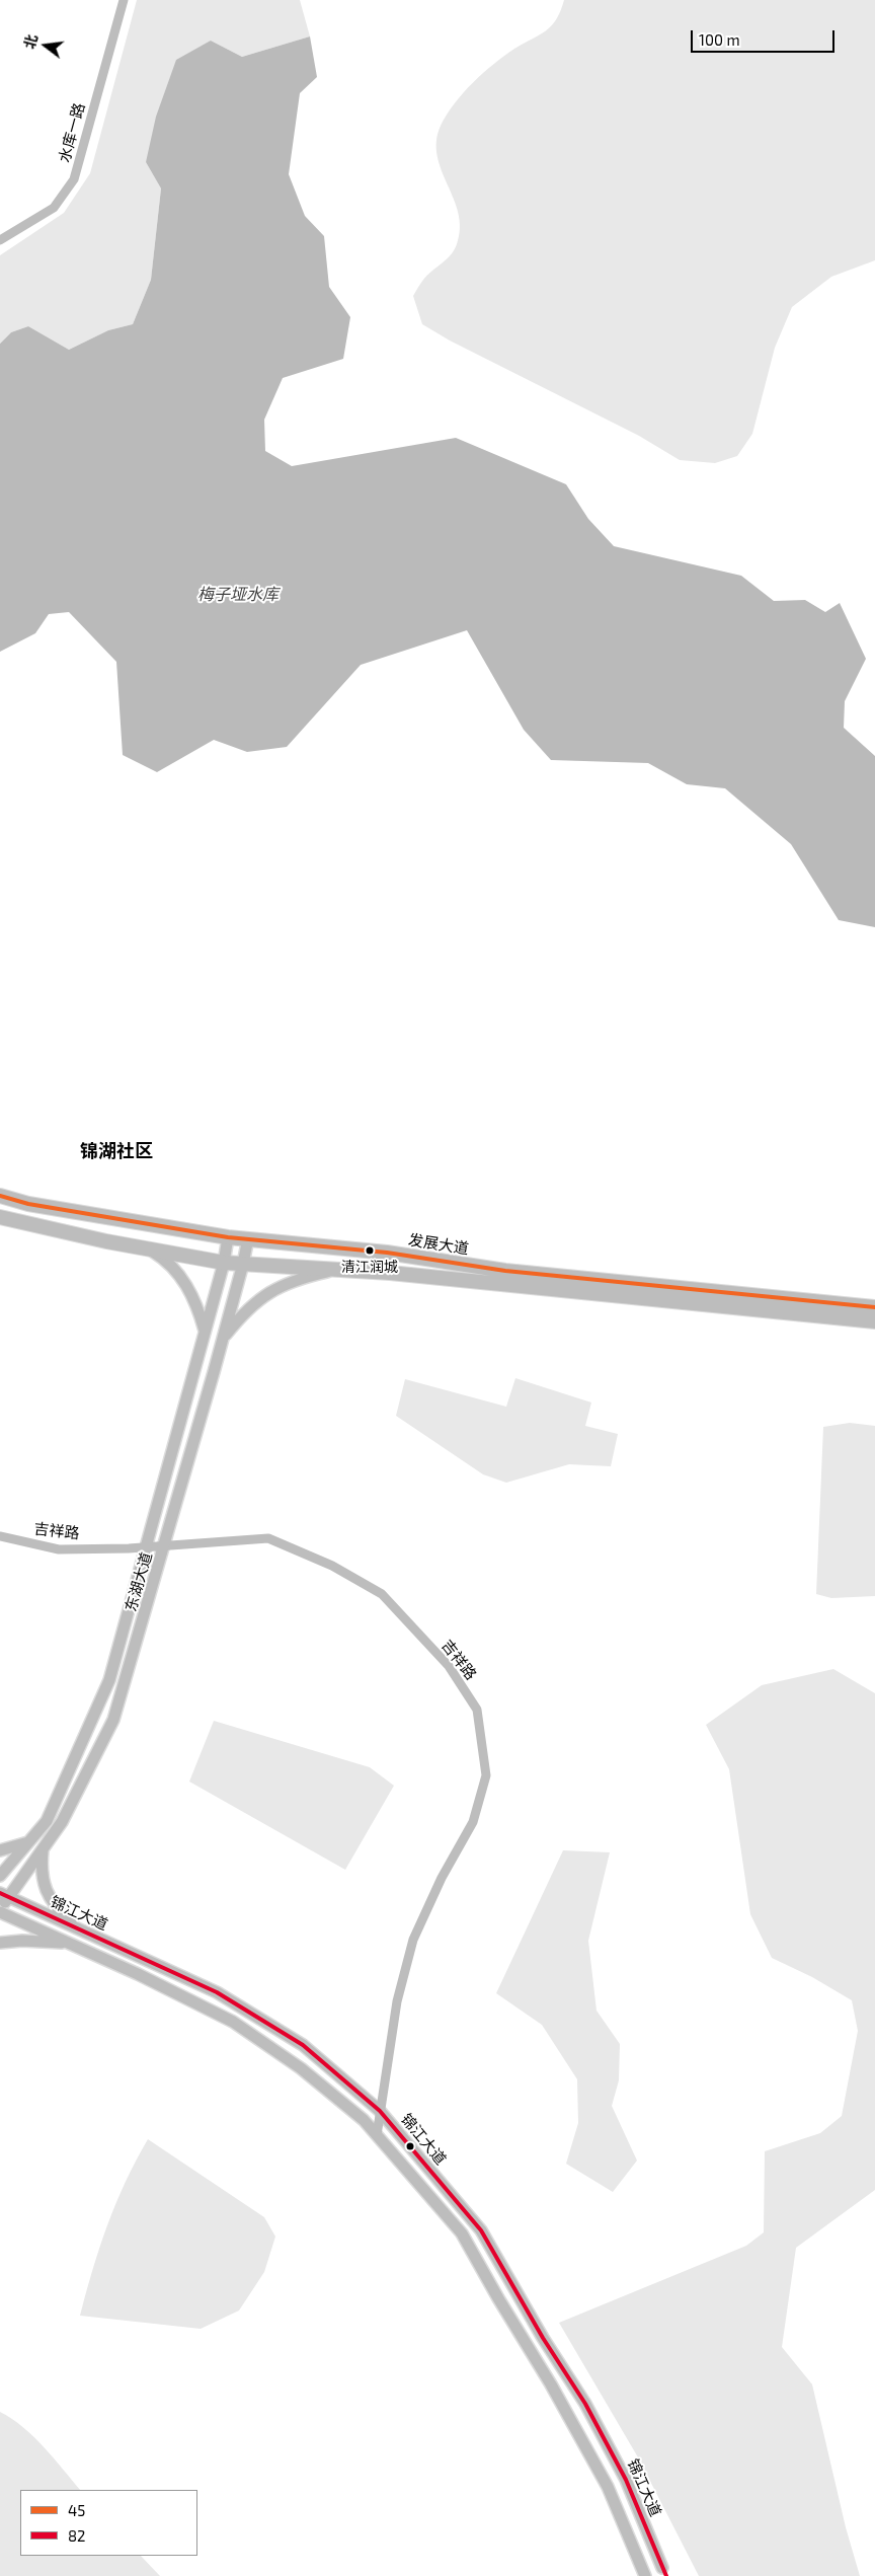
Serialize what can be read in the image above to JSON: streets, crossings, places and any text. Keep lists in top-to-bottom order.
{
  "streets": {
    "highway": ["发展大道"],
    "main road": ["东湖大道", "锦江大道"],
    "street": ["水库一路", "吉祥路"]
  },
  "crossings": [
    ["发展大道", "东湖大道"],
    ["吉祥路", "东湖大道"],
    ["吉祥路", "锦江大道"],
    ["东湖大道", "锦江大道"]
  ],
  "districts": ["锦湖社区"],
  "water": ["梅子垭水库"],
  "places": ["清江润城"],
  "lines": ["transit line 45", "transit line 82"],
  "legend": ["45", "82"],
  "scale_bar": "100 m",
  "north": "left"
}
